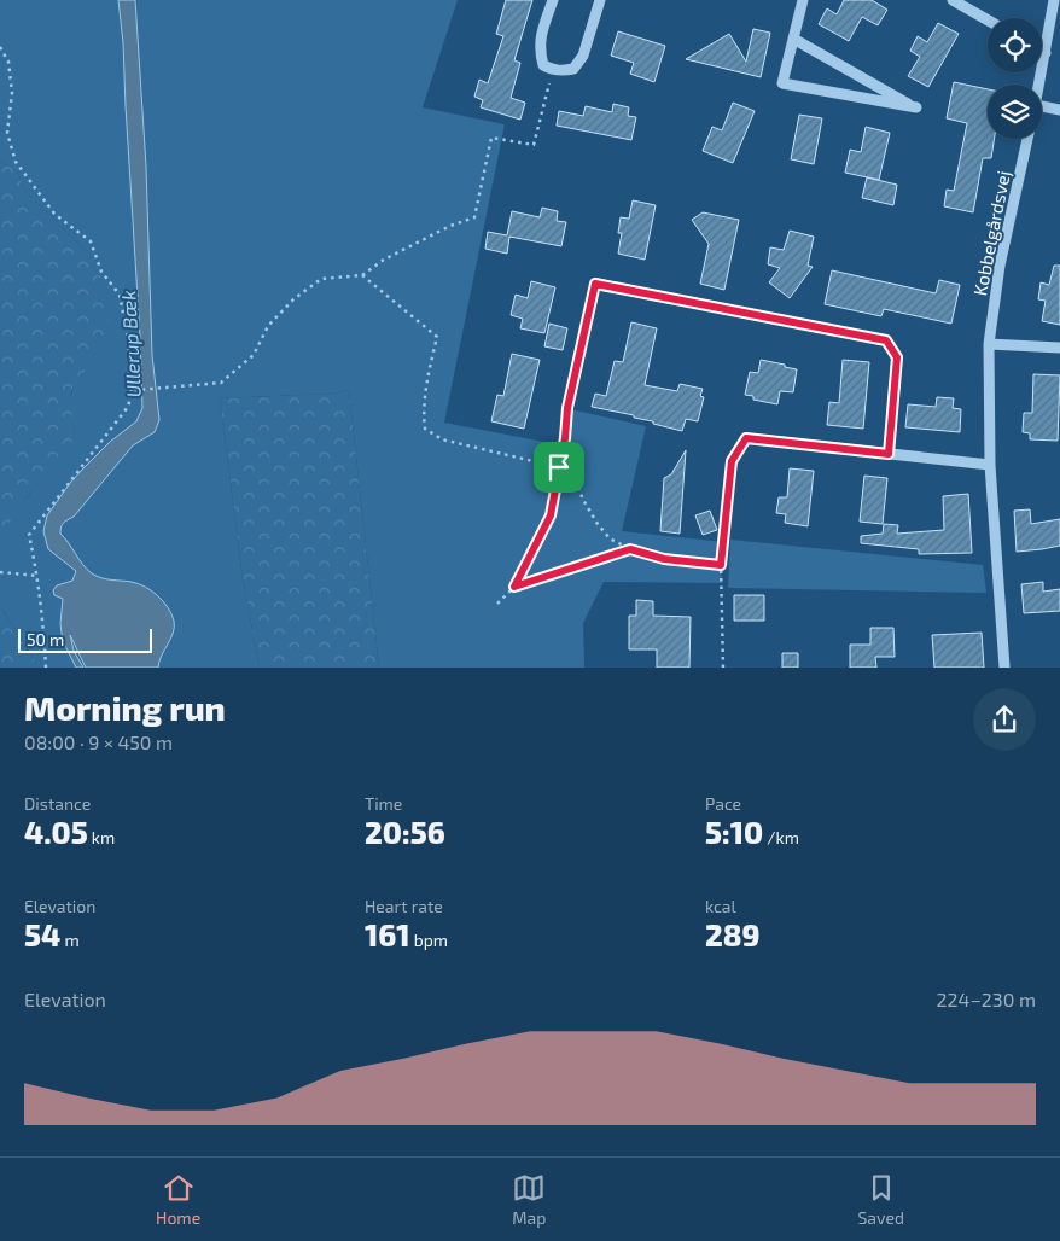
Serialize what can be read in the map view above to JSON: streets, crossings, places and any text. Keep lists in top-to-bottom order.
{
  "streets": {
    "street": ["Kobbelgårdsvej"]
  },
  "water": ["Ullerup Bæk"],
  "scale_bar": "50 m",
  "page": {
    "scale": "50 m",
    "heading": ["Morning run", "08:00 · 9 × 450 m"],
    "stats": [
      ["Distance", "4.05 km"],
      ["Time", "20:56"],
      ["Pace", "5:10 /km"],
      ["Elevation", "54 m"],
      ["Heart rate", "161 bpm"],
      ["kcal", "289"]
    ],
    "chart": ["Elevation", "224–230 m"],
    "tabs": ["Home", "Map", "Saved"]
  }
}
